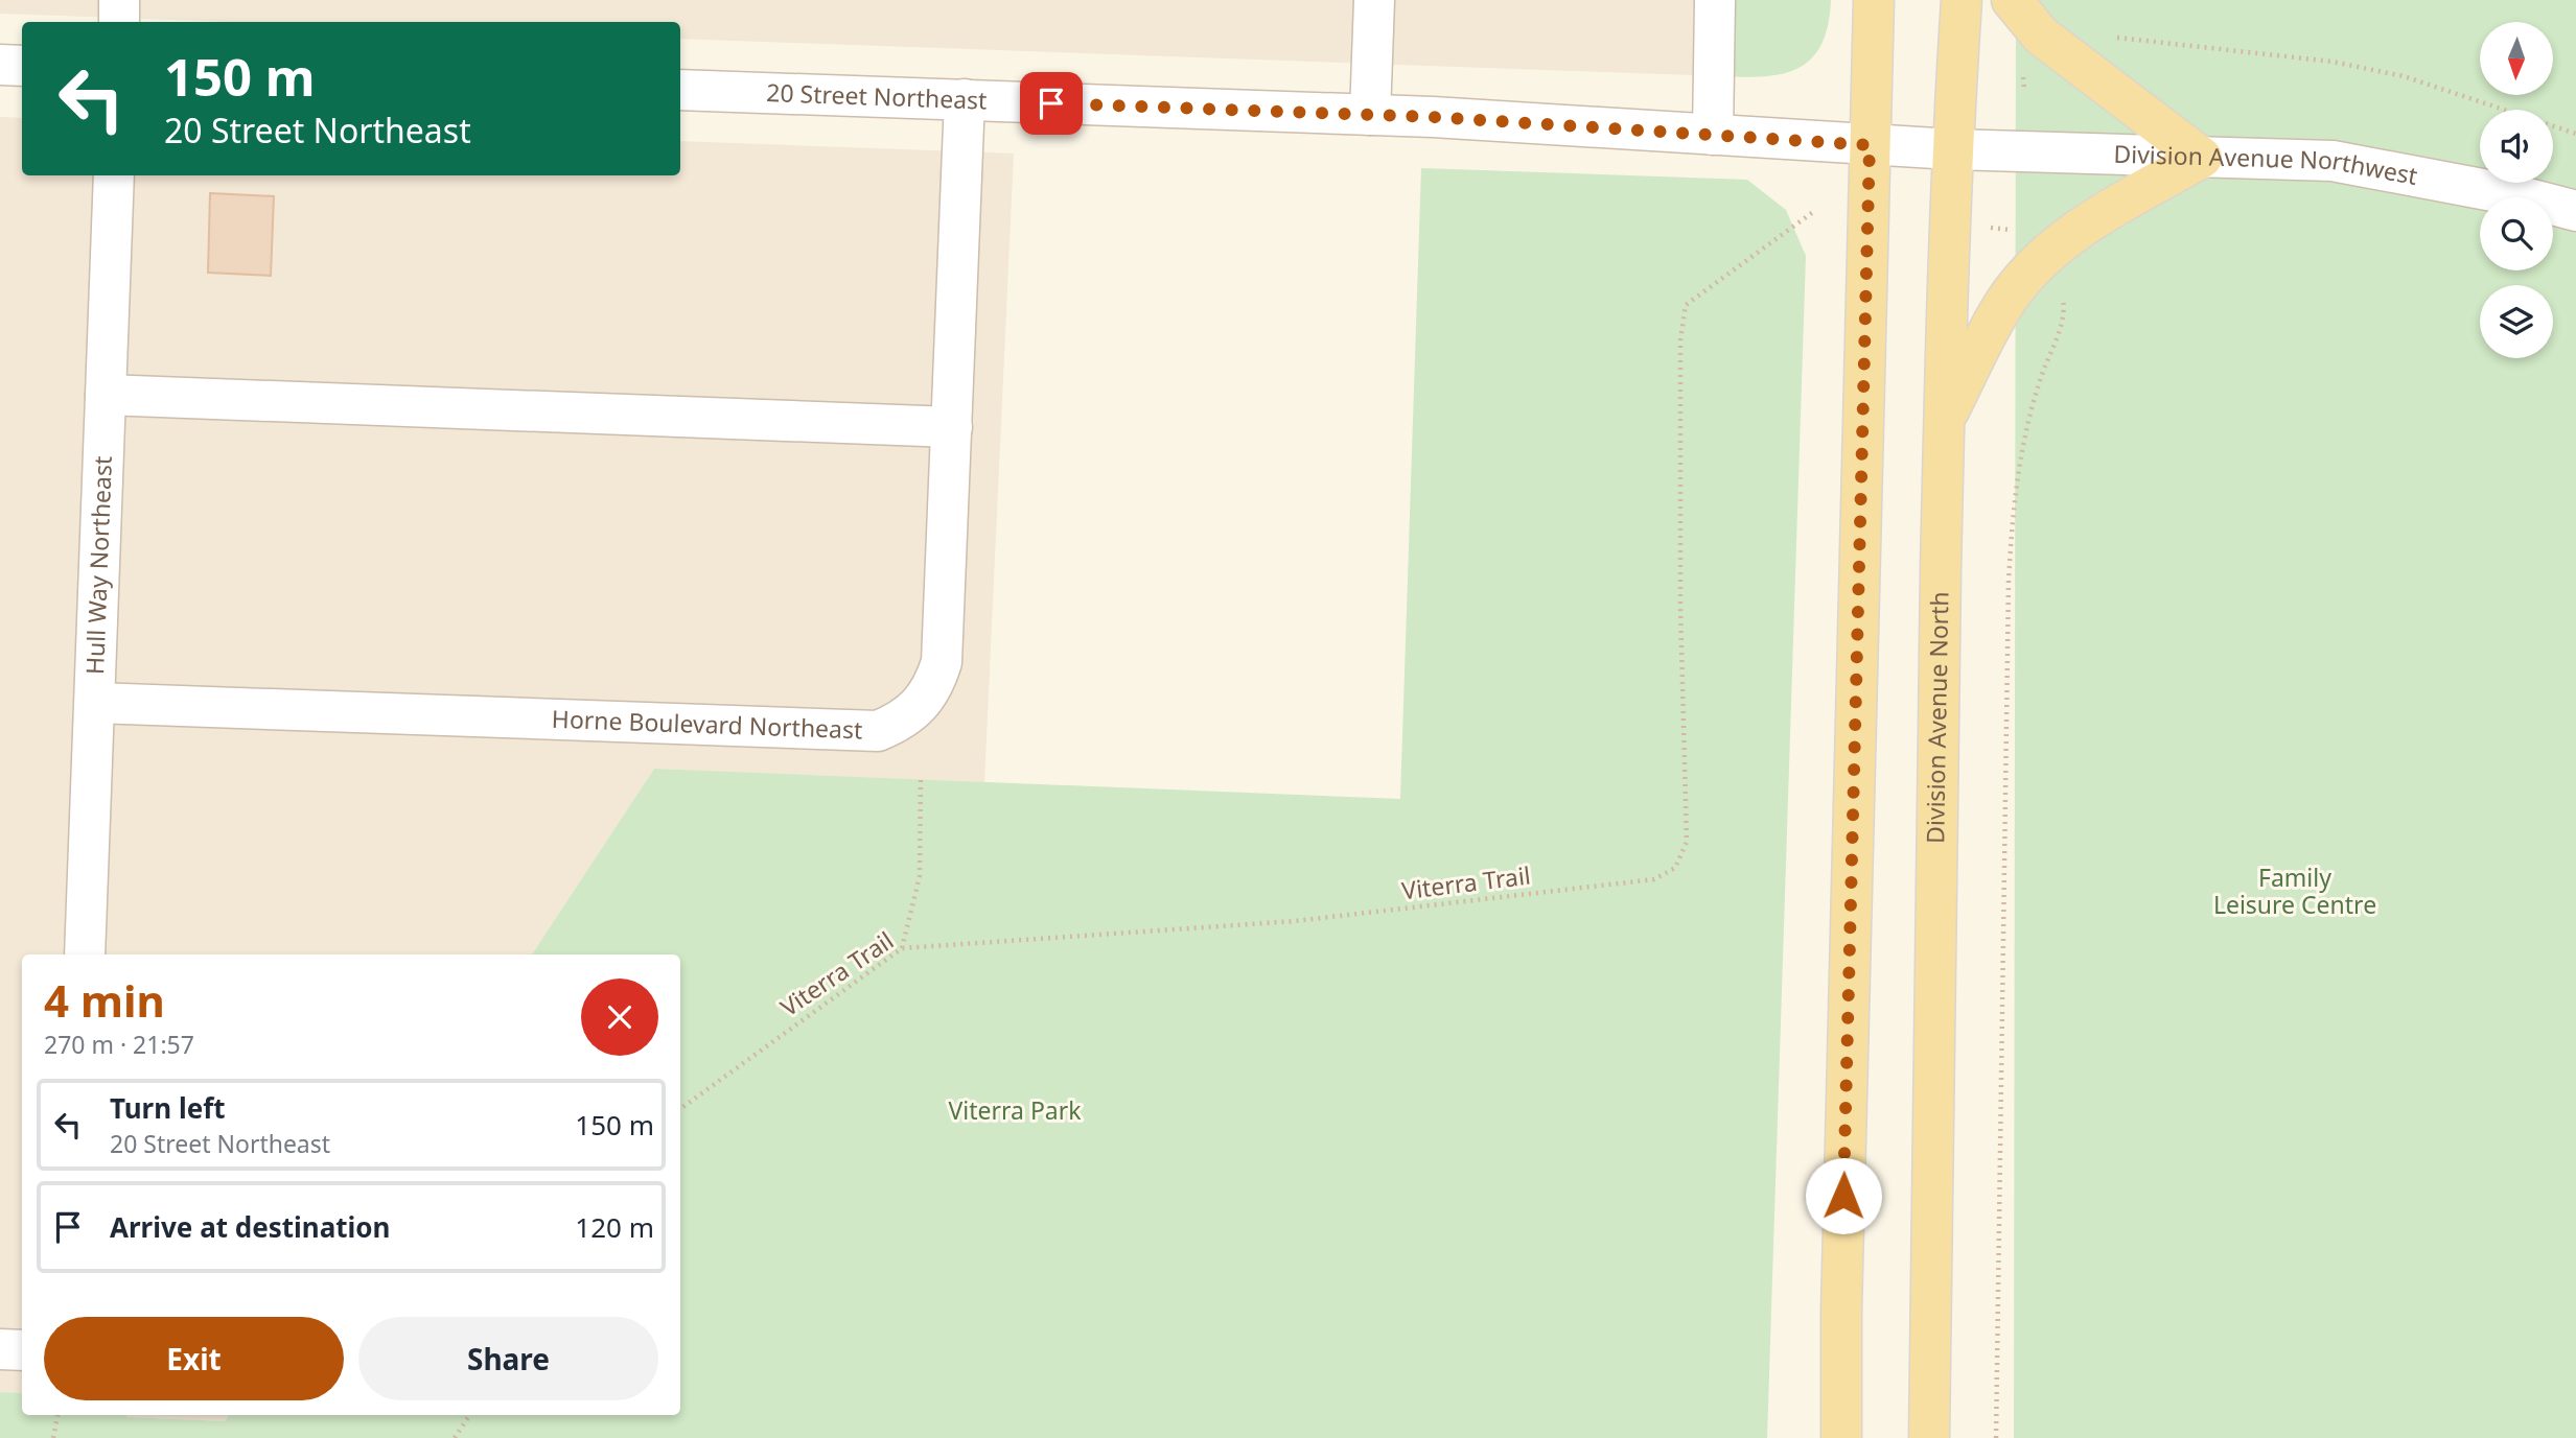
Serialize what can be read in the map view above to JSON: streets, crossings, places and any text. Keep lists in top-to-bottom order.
{
  "streets": {
    "main road": ["Division Avenue North"],
    "street": [
      "20 Street Northeast",
      "Division Avenue Northwest",
      "Hull Way Northeast",
      "Horne Boulevard Northeast"
    ],
    "path": ["Viterra Trail"]
  },
  "crossings": [
    ["20 Street Northeast", "Division Avenue Northwest"],
    ["20 Street Northeast", "Division Avenue North"],
    ["20 Street Northeast", "Horne Boulevard Northeast"],
    ["Division Avenue Northwest", "Division Avenue North"],
    ["Hull Way Northeast", "Horne Boulevard Northeast"]
  ],
  "parks": ["Family Leisure Centre", "Viterra Park"],
  "north": "bottom",
  "page": {
    "turn": ["150 m", "20 Street Northeast"],
    "heading": ["4 min", "270 m · 21:57"],
    "list": [
      {
        "name": "Turn left",
        "note": "20 Street Northeast",
        "value": "150 m"
      },
      {
        "name": "Arrive at destination",
        "value": "120 m"
      }
    ],
    "buttons": ["Exit", "Share"]
  }
}
